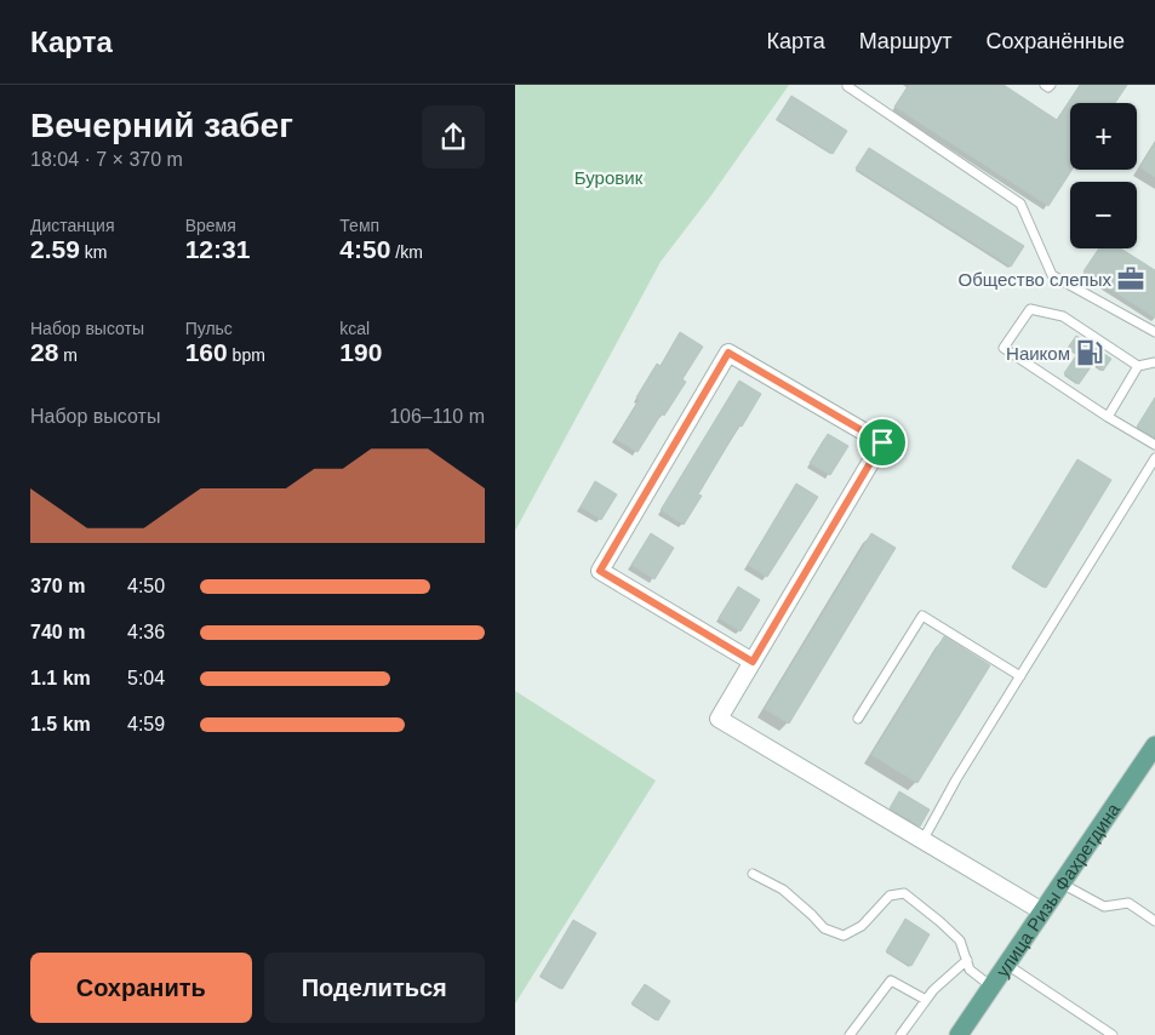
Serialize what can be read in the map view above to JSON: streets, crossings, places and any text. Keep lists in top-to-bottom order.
{
  "streets": {
    "main road": ["улица Ризы Фахретдина"]
  },
  "parks": ["Буровик"],
  "places": {
    "office": ["Общество слепых"],
    "fuel station": ["Наиком"]
  },
  "page": {
    "header": "Карта",
    "nav": ["Карта", "Маршрут", "Сохранённые"],
    "heading": ["Вечерний забег", "18:04 · 7 × 370 m"],
    "map_buttons": ["+", "−"],
    "stats": [
      ["Дистанция", "2.59 km"],
      ["Время", "12:31"],
      ["Темп", "4:50 /km"],
      ["Набор высоты", "28 m"],
      ["Пульс", "160 bpm"],
      ["kcal", "190"]
    ],
    "chart": ["Набор высоты", "106–110 m"],
    "list": [
      {
        "name": "370 m",
        "note": "4:50"
      },
      {
        "name": "740 m",
        "note": "4:36"
      },
      {
        "name": "1.1 km",
        "note": "5:04"
      },
      {
        "name": "1.5 km",
        "note": "4:59"
      }
    ],
    "buttons": ["Сохранить", "Поделиться"]
  }
}
